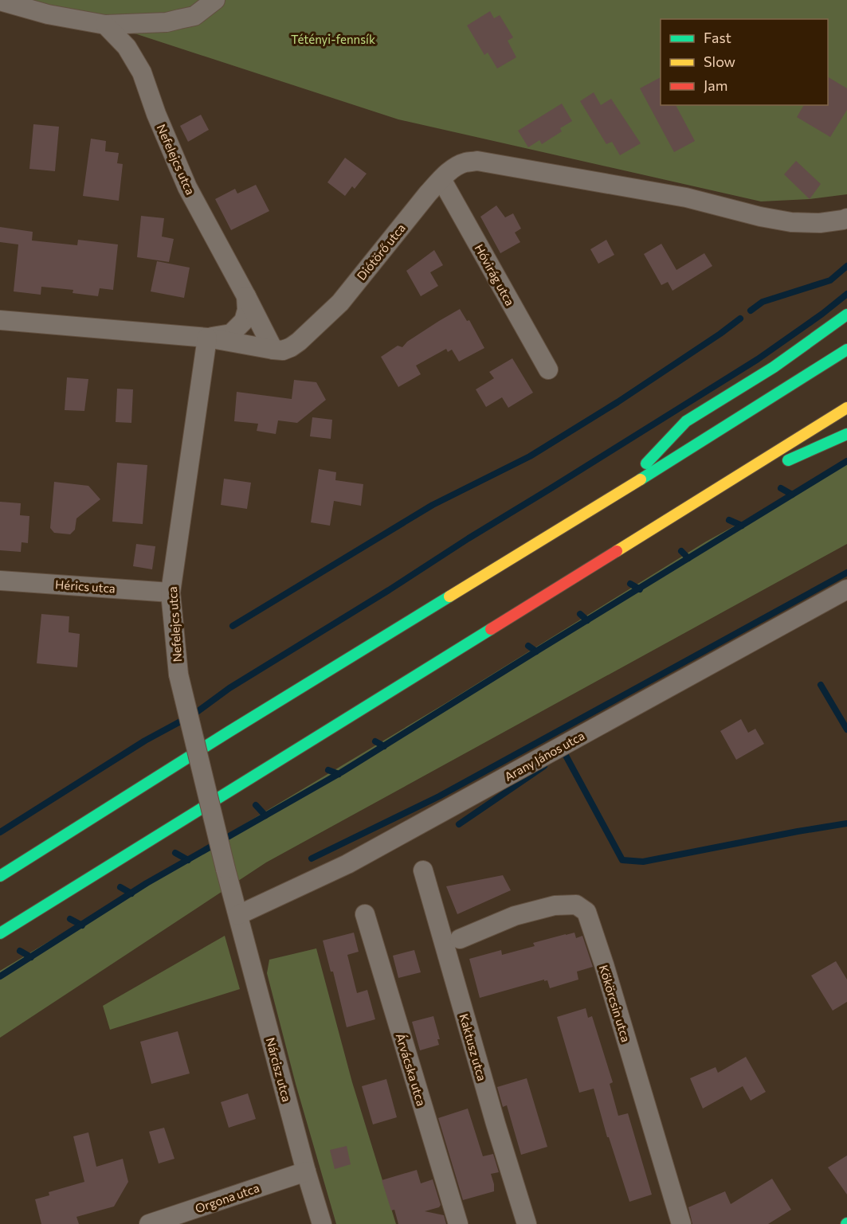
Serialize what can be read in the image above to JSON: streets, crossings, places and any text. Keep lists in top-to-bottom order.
{
  "streets": {
    "street": [
      "Nefelejcs utca",
      "Diótörő utca",
      "Hóvirág utca",
      "Hérics utca",
      "Arany János utca",
      "Kökörcsin utca",
      "Kaktusz utca",
      "Nárcisz utca",
      "Árvácska utca",
      "Orgona utca"
    ]
  },
  "crossings": [
    ["Nefelejcs utca", "Diótörő utca"],
    ["Nefelejcs utca", "Hérics utca"],
    ["Nefelejcs utca", "Arany János utca"],
    ["Nefelejcs utca", "Nárcisz utca"],
    ["Diótörő utca", "Hóvirág utca"],
    ["Arany János utca", "Nárcisz utca"],
    ["Nárcisz utca", "Orgona utca"]
  ],
  "parks": ["Tétényi-fennsík"],
  "legend": ["Fast", "Slow", "Jam"]
}
